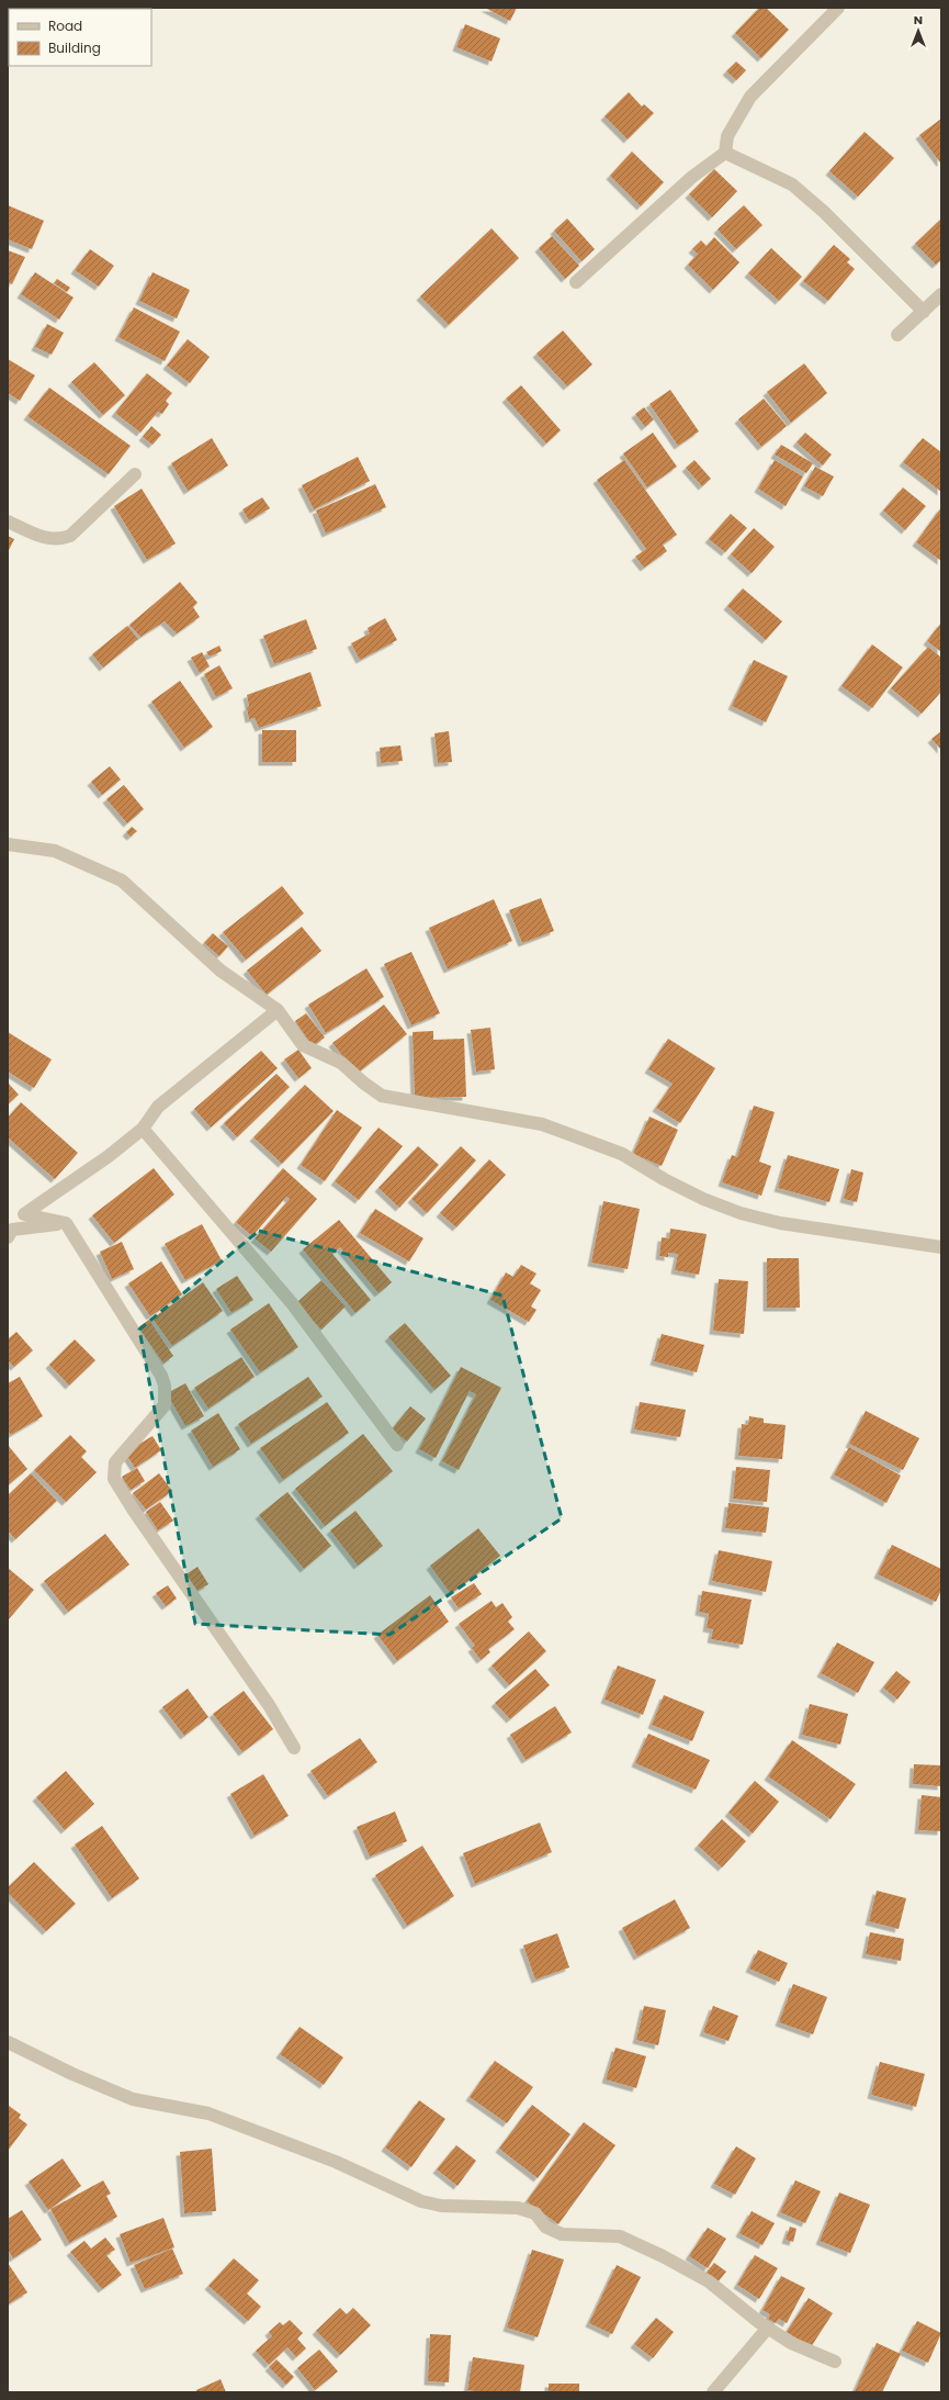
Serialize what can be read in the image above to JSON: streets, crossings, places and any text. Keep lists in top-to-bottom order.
{
  "legend": ["Road", "Building"],
  "north": "top"
}
